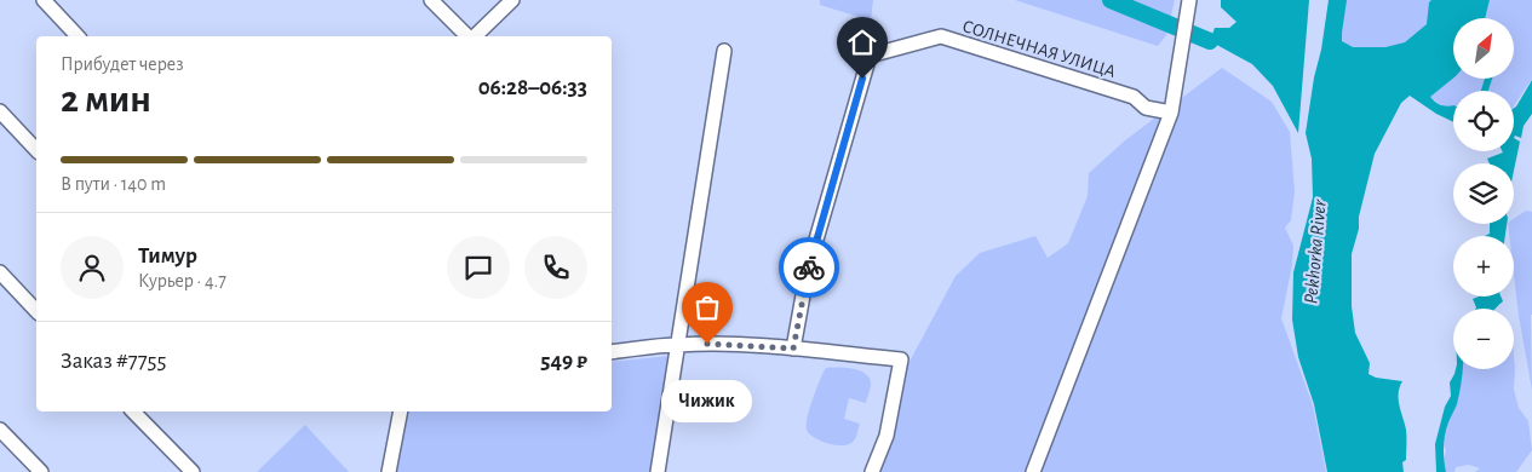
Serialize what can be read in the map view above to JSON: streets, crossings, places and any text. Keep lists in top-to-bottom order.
{
  "streets": {
    "street": ["СОЛНЕЧНАЯ УЛИЦА"]
  },
  "water": ["Pekhorka River"],
  "places": ["Чижик"],
  "north": "top right",
  "page": {
    "map_buttons": ["+", "−"],
    "heading": ["2 мин", "Прибудет через", "06:28–06:33"],
    "panel": [
      "Тимур",
      "Курьер · 4.7",
      "Заказ #7755",
      "549 ₽"
    ],
    "bar": "В пути · 140 m",
    "bubble": "Чижик"
  }
}
